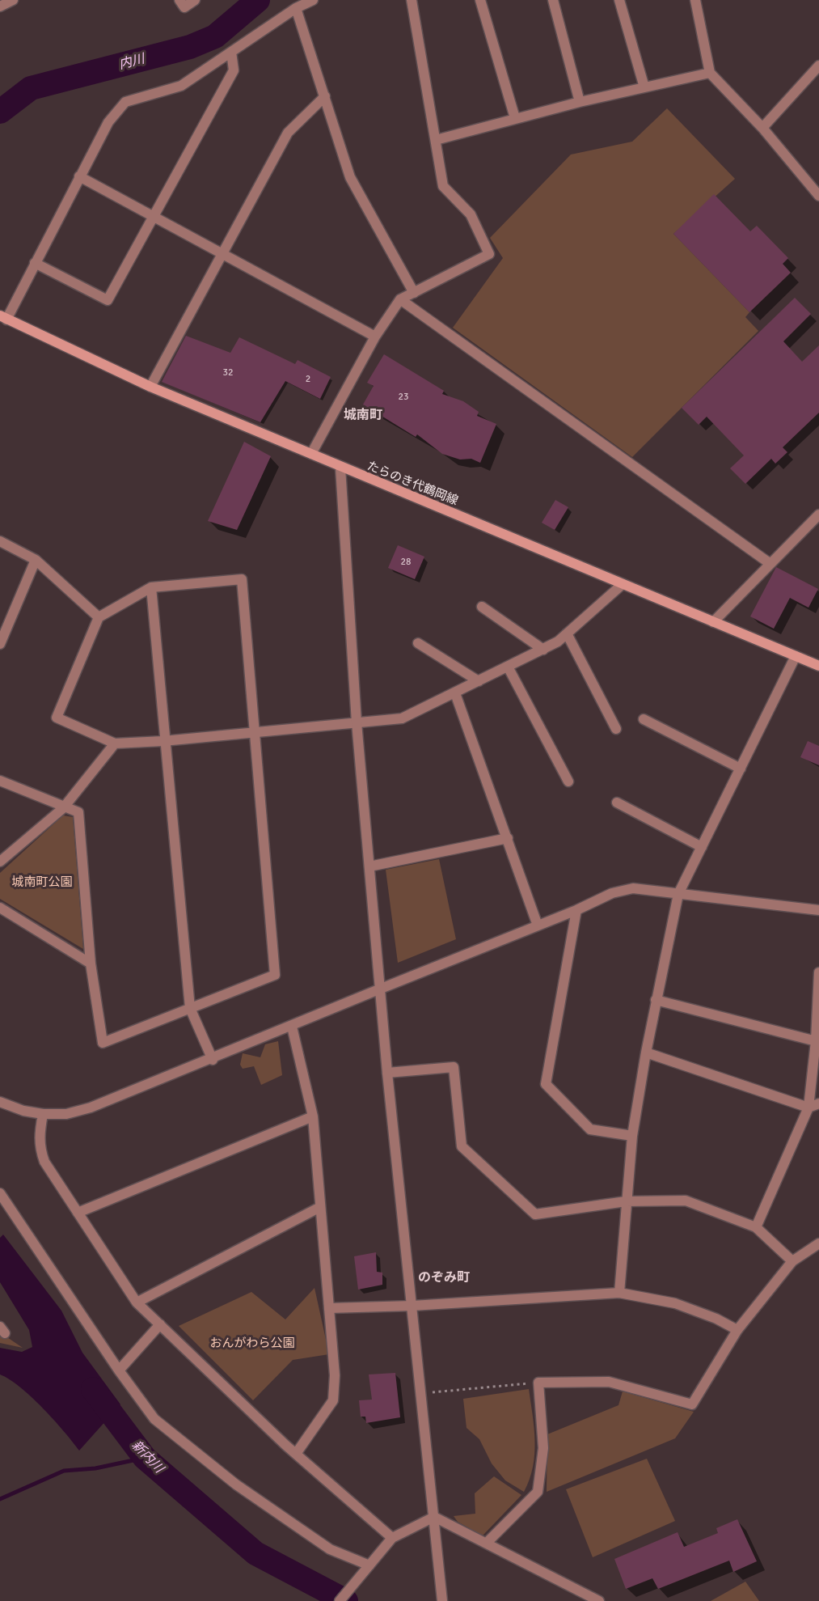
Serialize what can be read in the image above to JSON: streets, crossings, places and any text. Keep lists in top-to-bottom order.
{
  "streets": {
    "main road": ["たらのき代鶴岡線"]
  },
  "districts": ["城南町", "のぞみ町"],
  "water": ["内川", "新内川"],
  "parks": ["城南町公園", "おんがわら公園"],
  "house_numbers": [
    "32",
    "2",
    "23",
    "28"
  ]
}
